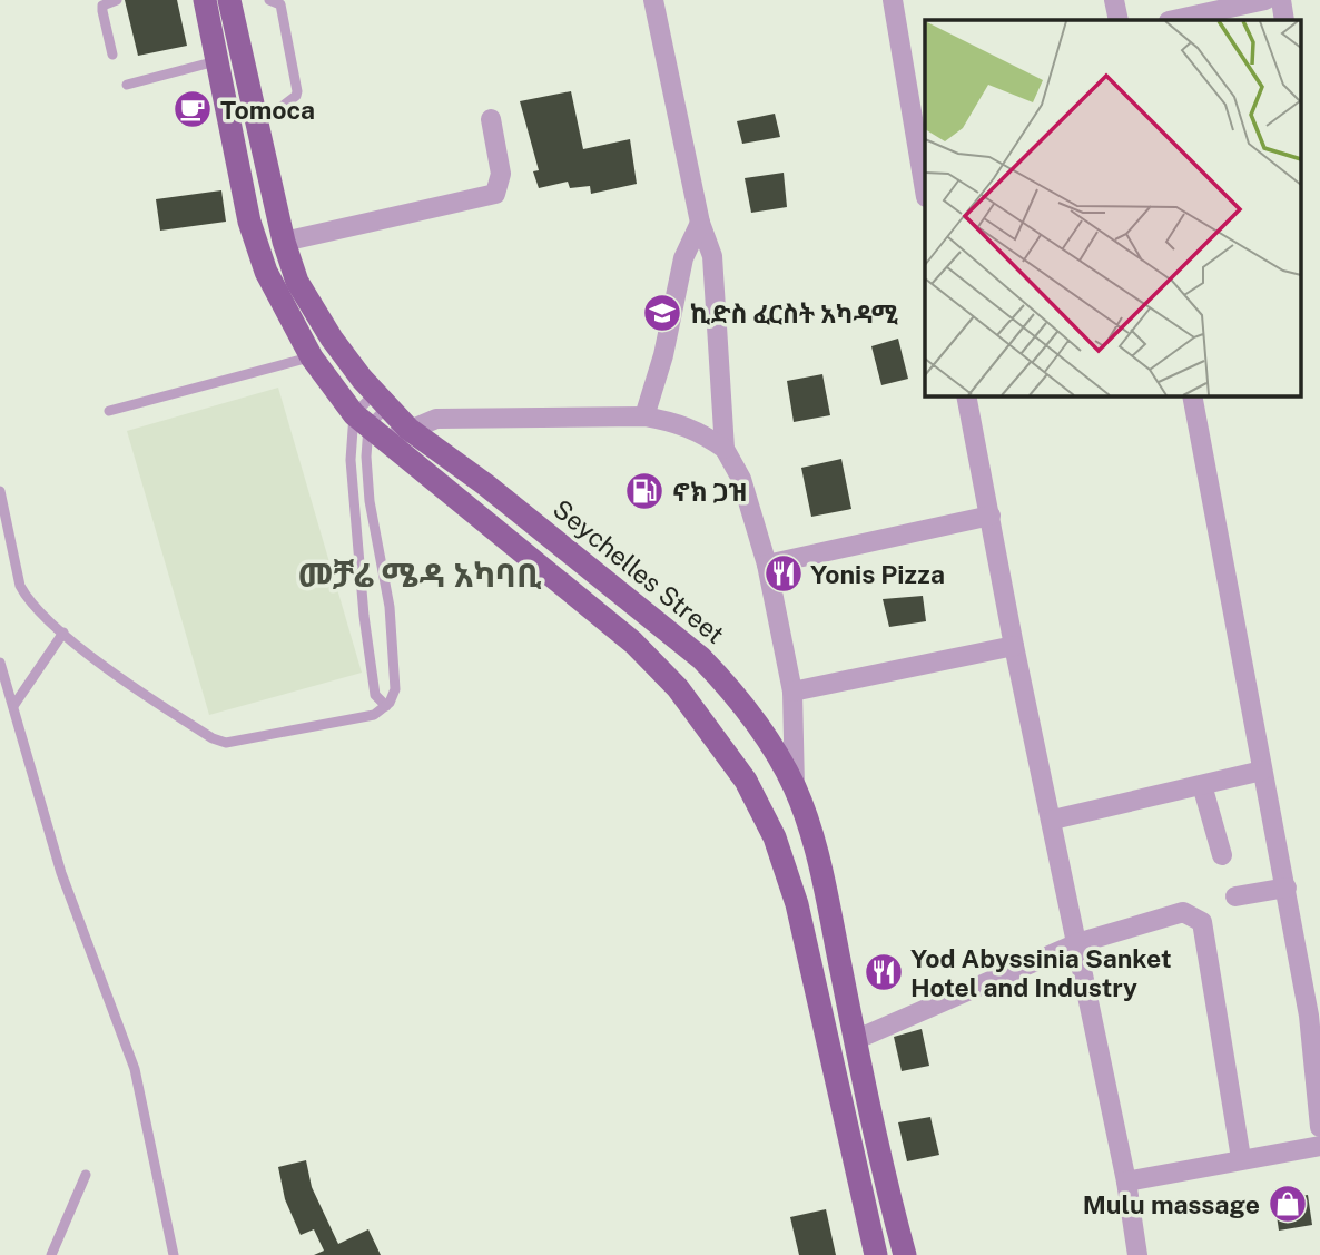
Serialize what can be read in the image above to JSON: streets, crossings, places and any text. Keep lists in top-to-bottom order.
{
  "streets": {
    "main road": ["Seychelles Street"]
  },
  "districts": ["መቻሬ ሜዳ አካባቢ"],
  "places": {
    "cafe": ["Tomoca"],
    "school or university": ["ኪድስ ፈርስት አካዳሚ"],
    "fuel station": ["ኖክ ጋዝ"],
    "restaurant": ["Yonis Pizza", "Yod Abyssinia Sanket Hotel and Industry"],
    "shop": ["Mulu massage"]
  }
}
